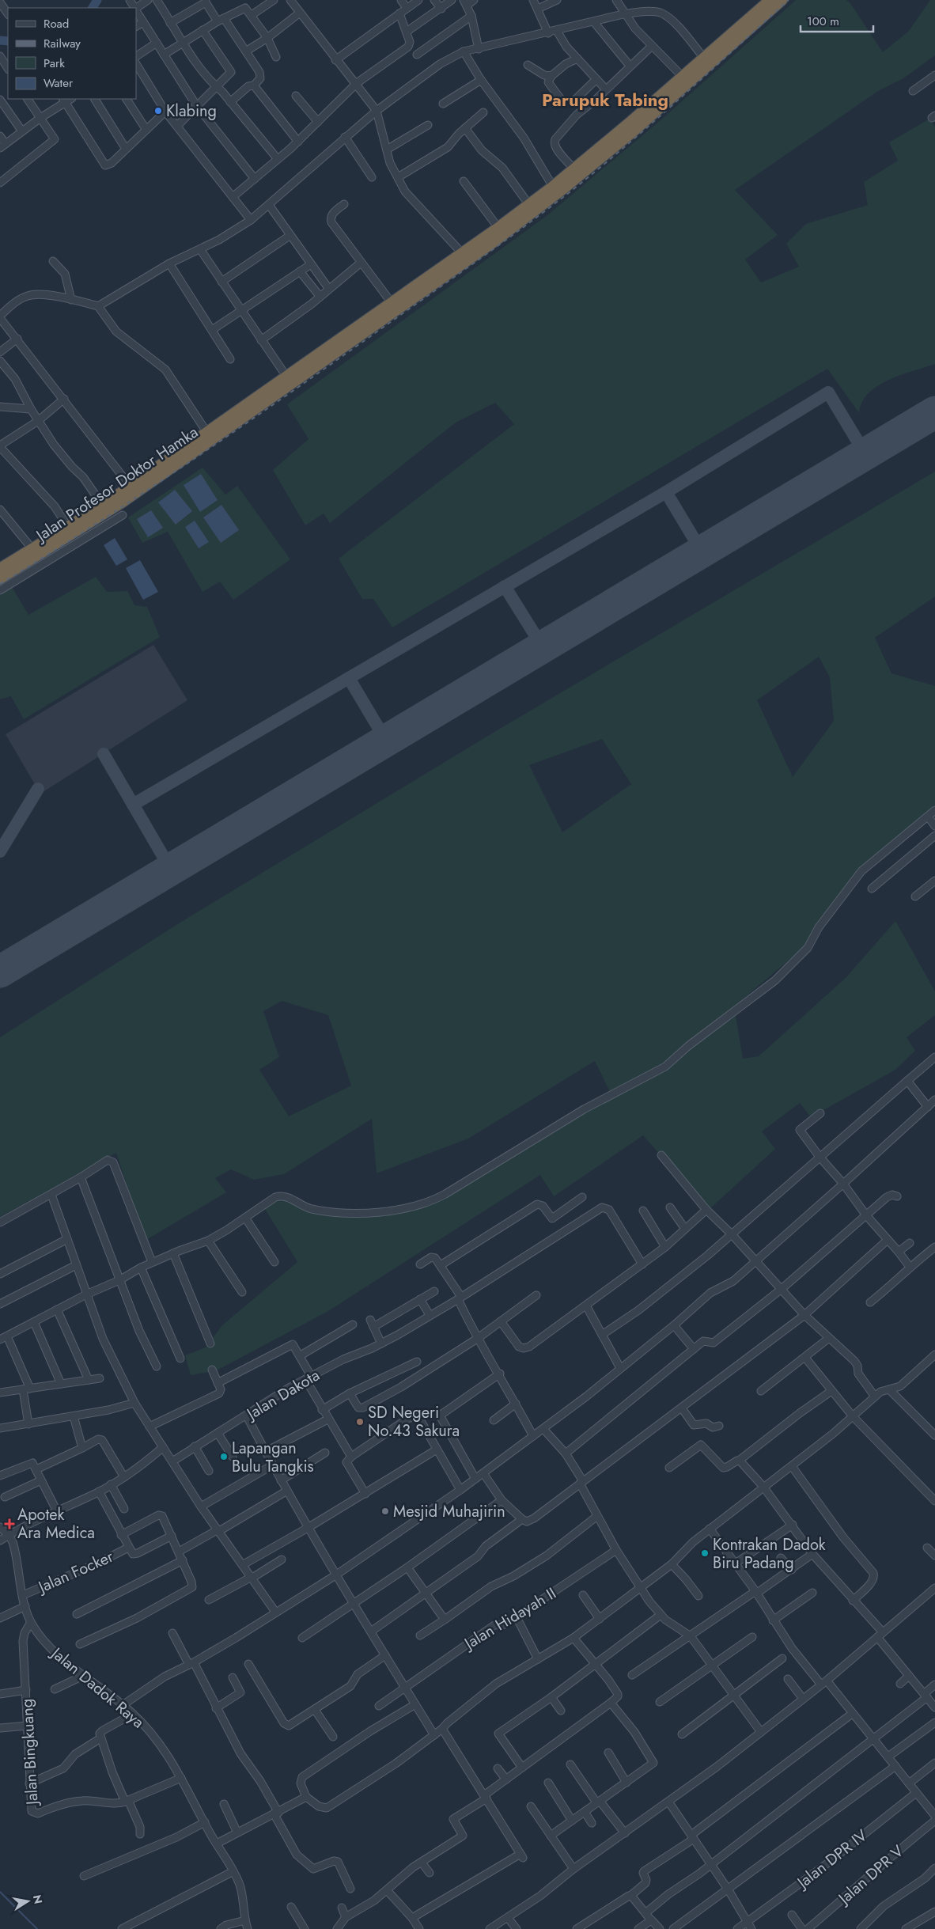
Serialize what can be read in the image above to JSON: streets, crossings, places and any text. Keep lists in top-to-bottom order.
{
  "streets": {
    "highway": ["Jalan Profesor Doktor Hamka"],
    "street": [
      "Jalan Dakota",
      "Jalan Focker",
      "Jalan Hidayah II",
      "Jalan Dadok Raya",
      "Jalan Bingkuang",
      "Jalan DPR IV",
      "Jalan DPR V"
    ]
  },
  "crossings": [
    ["Jalan Focker", "Jalan Dadok Raya"],
    ["Jalan Dadok Raya", "Jalan Bingkuang"]
  ],
  "districts": ["Parupuk Tabing"],
  "places": {
    "other": [
      "Klabing",
      "SD Negeri No.43 Sakura",
      "Lapangan Bulu Tangkis",
      "Mesjid Muhajirin",
      "Kontrakan Dadok Biru Padang"
    ],
    "health": ["Apotek Ara Medica"]
  },
  "legend": [
    "Road",
    "Railway",
    "Park",
    "Water"
  ],
  "scale_bar": "100 m",
  "north": "right"
}
